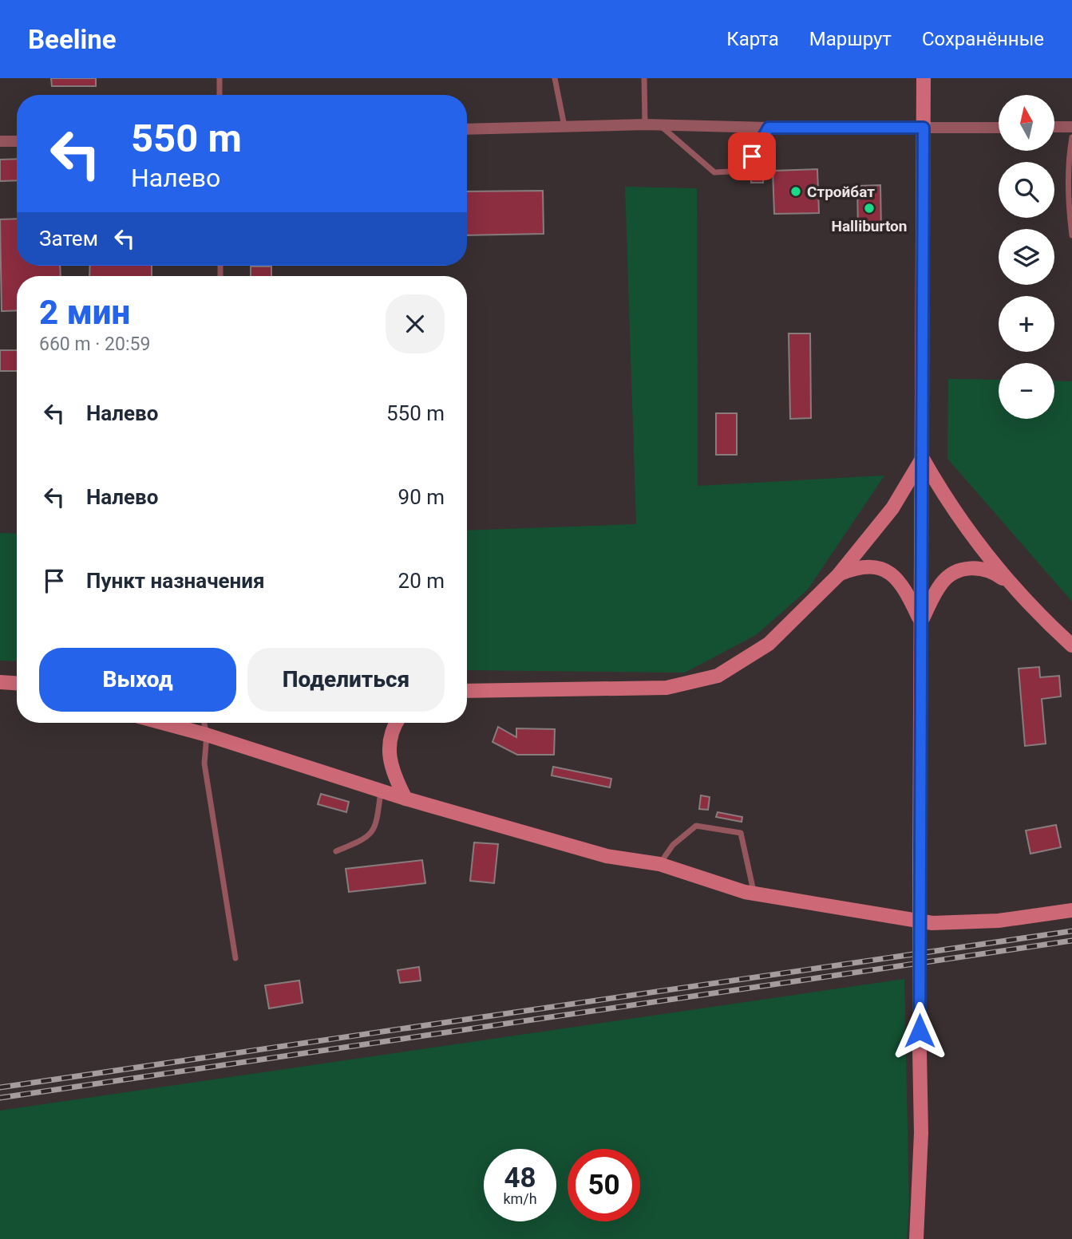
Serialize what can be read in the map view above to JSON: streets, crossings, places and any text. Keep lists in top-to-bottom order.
{
  "places": ["Стройбат", "Halliburton"],
  "north": "top",
  "page": {
    "header": "Beeline",
    "nav": ["Карта", "Маршрут", "Сохранённые"],
    "map_buttons": ["+", "−"],
    "turn": ["550 m", "Налево"],
    "then": "Затем",
    "heading": ["2 мин", "660 m · 20:59"],
    "list": [
      {
        "name": "Налево",
        "value": "550 m"
      },
      {
        "name": "Налево",
        "value": "90 m"
      },
      {
        "name": "Пункт назначения",
        "value": "20 m"
      }
    ],
    "buttons": ["Выход", "Поделиться"],
    "speed": "48 km/h",
    "limit": "50"
  }
}
